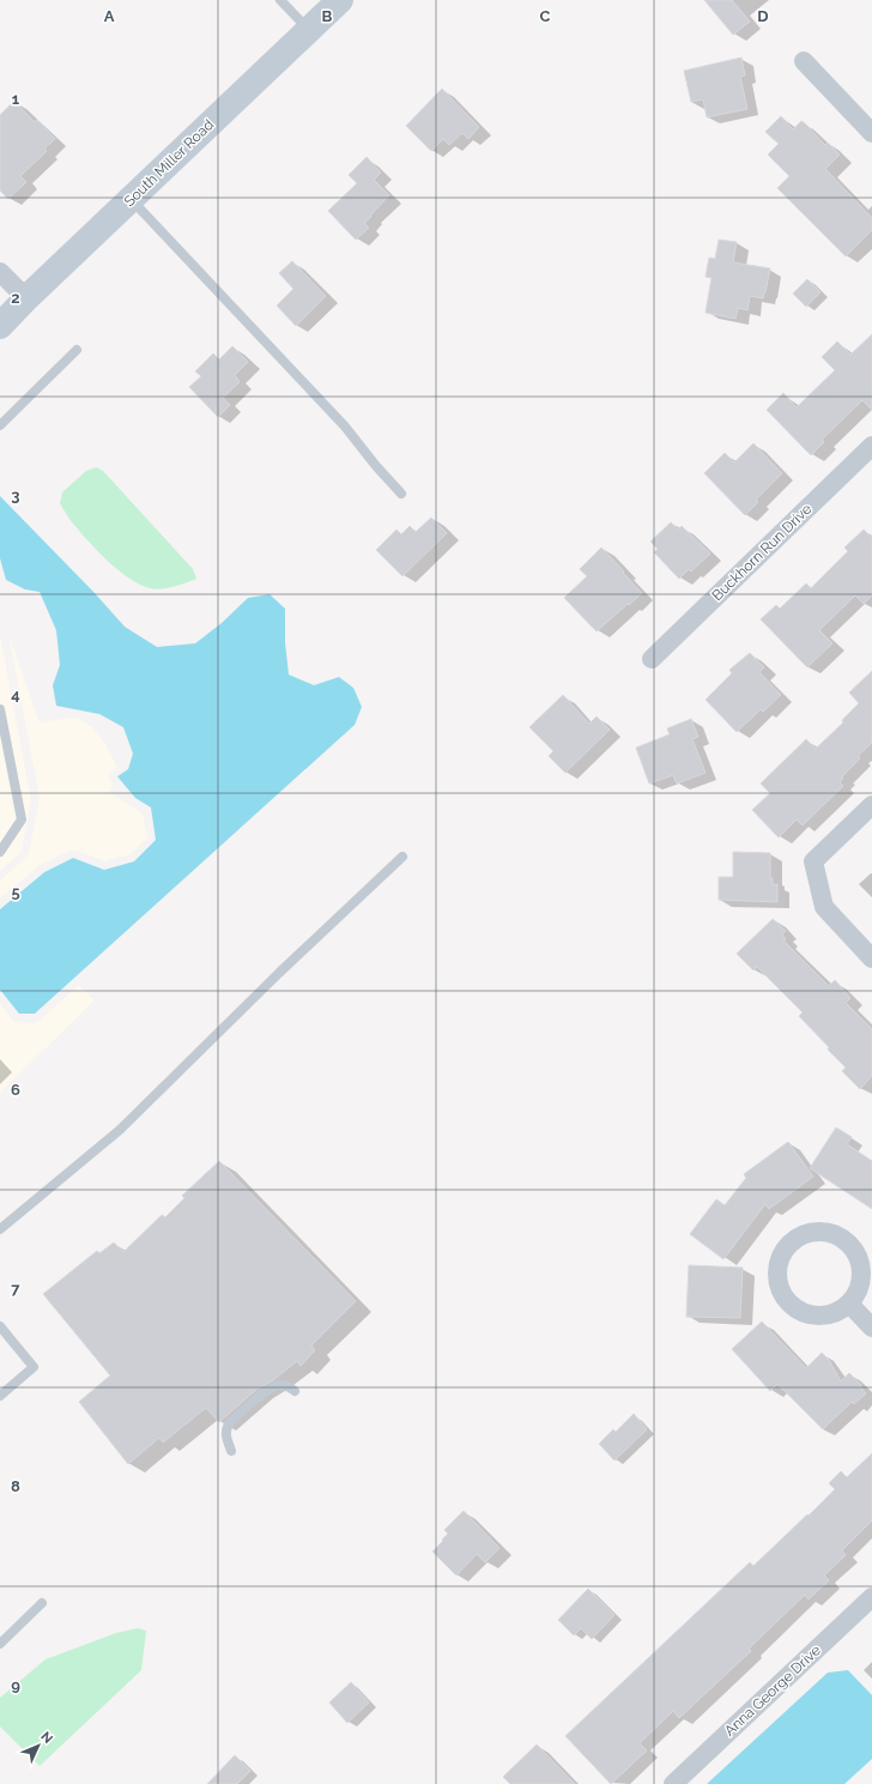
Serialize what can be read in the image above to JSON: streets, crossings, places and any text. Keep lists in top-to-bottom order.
{
  "streets": {
    "street": ["South Miller Road", "Buckhorn Run Drive", "Anna George Drive"]
  },
  "north": "top right",
  "grid": {
    "columns": [
      "A",
      "B",
      "C",
      "D"
    ],
    "rows": [
      "1",
      "2",
      "3",
      "4",
      "5",
      "6",
      "7",
      "8",
      "9"
    ]
  }
}
